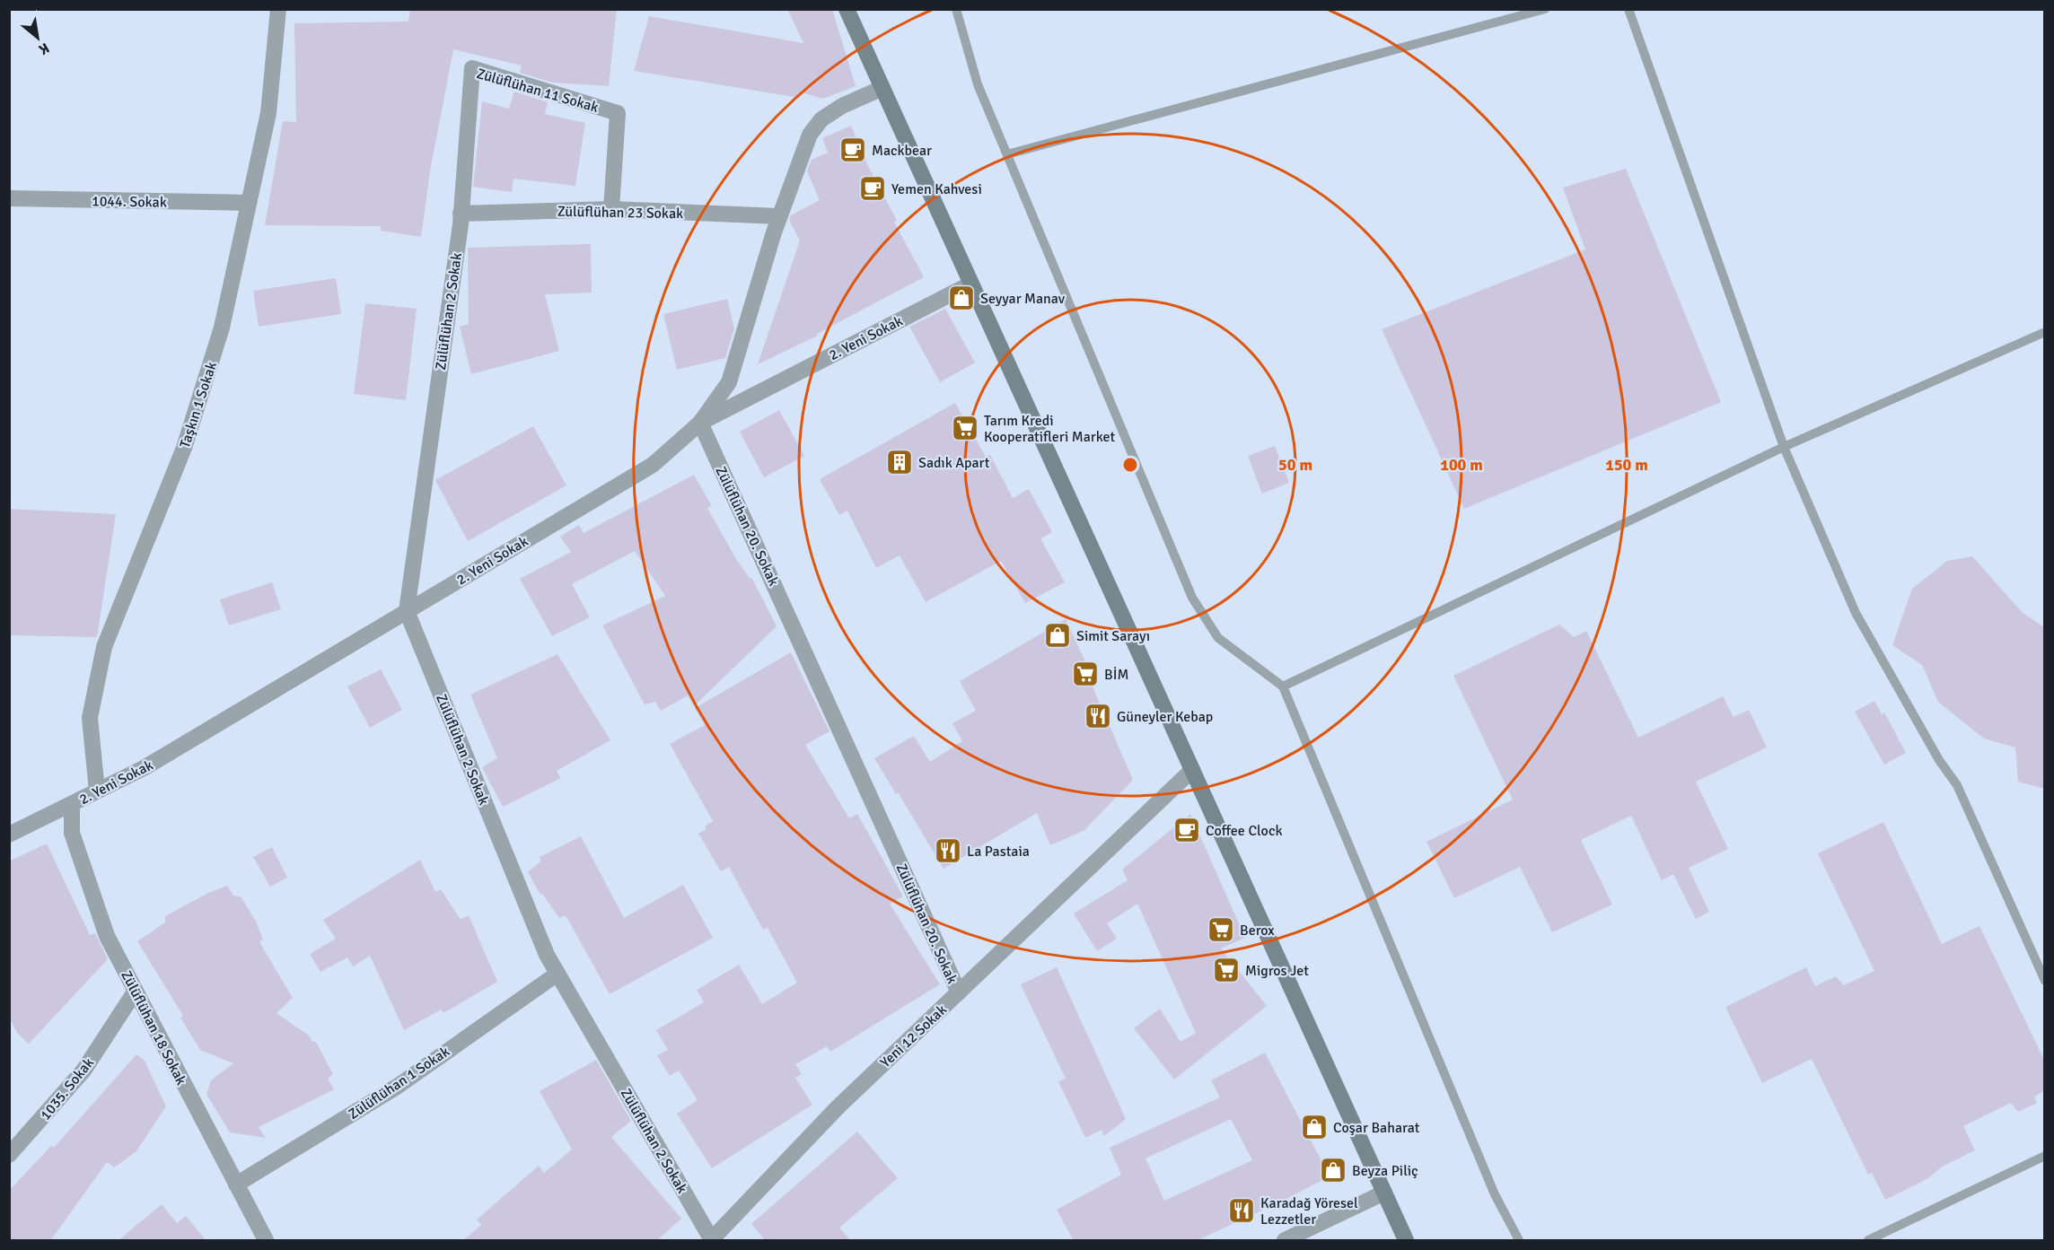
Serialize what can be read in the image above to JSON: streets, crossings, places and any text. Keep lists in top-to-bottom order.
{
  "streets": {
    "street": [
      "Zülüflühan 11 Sokak",
      "1044. Sokak",
      "Zülüflühan 23 Sokak",
      "Zülüflühan 2 Sokak",
      "2. Yeni Sokak",
      "Taşkın 1 Sokak",
      "Zülüflühan 20. Sokak",
      "Zülüflühan 18 Sokak",
      "Yeni 12 Sokak",
      "Zülüflühan 1 Sokak",
      "1035. Sokak"
    ]
  },
  "crossings": [
    ["Zülüflühan 11 Sokak", "Zülüflühan 23 Sokak"],
    ["Zülüflühan 11 Sokak", "Zülüflühan 2 Sokak"],
    ["1044. Sokak", "Taşkın 1 Sokak"],
    ["Zülüflühan 23 Sokak", "Zülüflühan 2 Sokak"],
    ["Zülüflühan 2 Sokak", "2. Yeni Sokak"],
    ["Zülüflühan 2 Sokak", "Yeni 12 Sokak"],
    ["Zülüflühan 2 Sokak", "Zülüflühan 1 Sokak"],
    ["2. Yeni Sokak", "Taşkın 1 Sokak"],
    ["2. Yeni Sokak", "Zülüflühan 20. Sokak"],
    ["2. Yeni Sokak", "Zülüflühan 18 Sokak"],
    ["Zülüflühan 20. Sokak", "Yeni 12 Sokak"],
    ["Zülüflühan 18 Sokak", "Zülüflühan 1 Sokak"],
    ["Zülüflühan 18 Sokak", "1035. Sokak"]
  ],
  "places": {
    "cafe": ["Mackbear", "Yemen Kahvesi", "Coffee Clock"],
    "shop": [
      "Seyyar Manav",
      "Simit Sarayı",
      "Coşar Baharat",
      "Beyza Piliç"
    ],
    "supermarket": [
      "Tarım Kredi Kooperatifleri Market",
      "BİM",
      "Berox",
      "Migros Jet"
    ],
    "building": ["Sadık Apart"],
    "restaurant": ["Güneyler Kebap", "La Pastaia", "Karadağ Yöresel Lezzetler"]
  },
  "north": "bottom right",
  "rings": ["50 m", "100 m", "150 m"]
}
